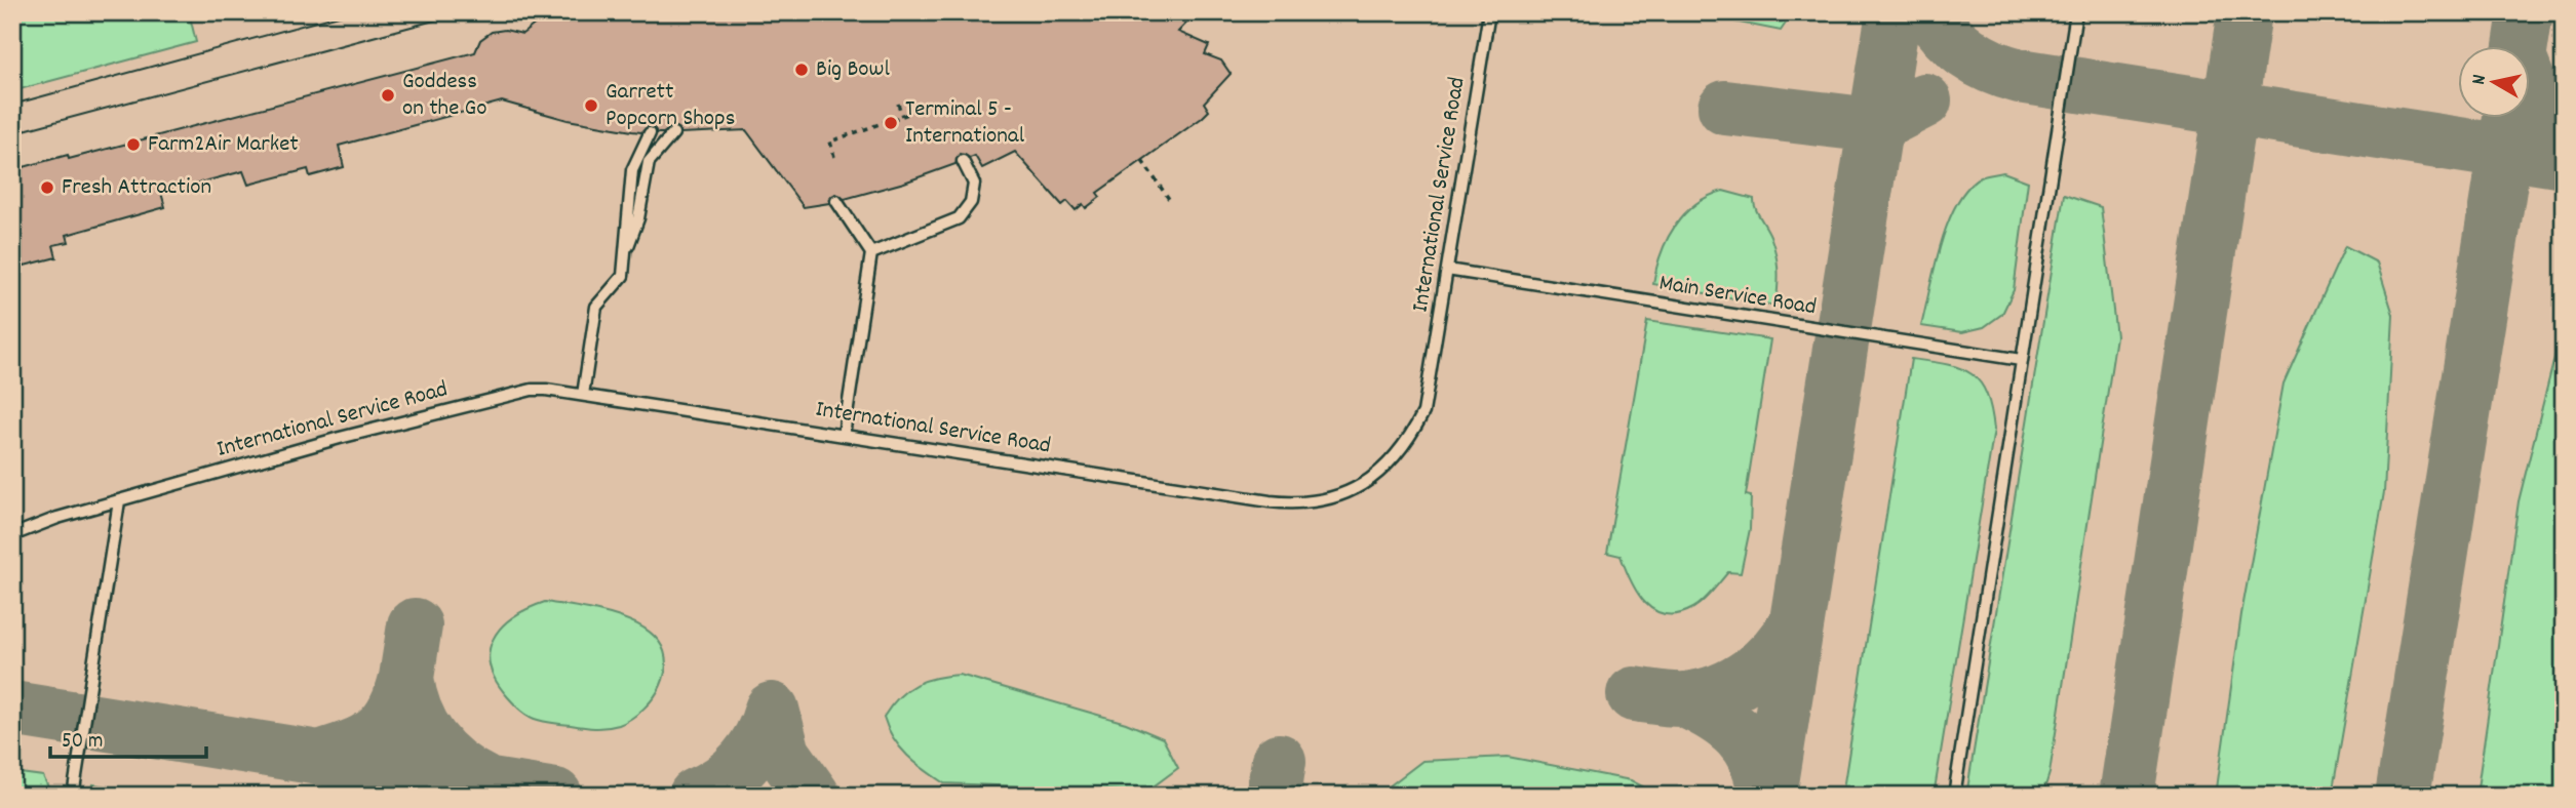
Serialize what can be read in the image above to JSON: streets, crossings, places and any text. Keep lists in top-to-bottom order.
{
  "streets": {
    "lane": ["International Service Road", "Main Service Road"]
  },
  "crossings": [
    ["International Service Road", "Main Service Road"]
  ],
  "places": [
    "Big Bowl",
    "Goddess on the Go",
    "Garrett Popcorn Shops",
    "Terminal 5 - International",
    "Farm2Air Market",
    "Fresh Attraction"
  ],
  "scale_bar": "50 m",
  "north": "left"
}
